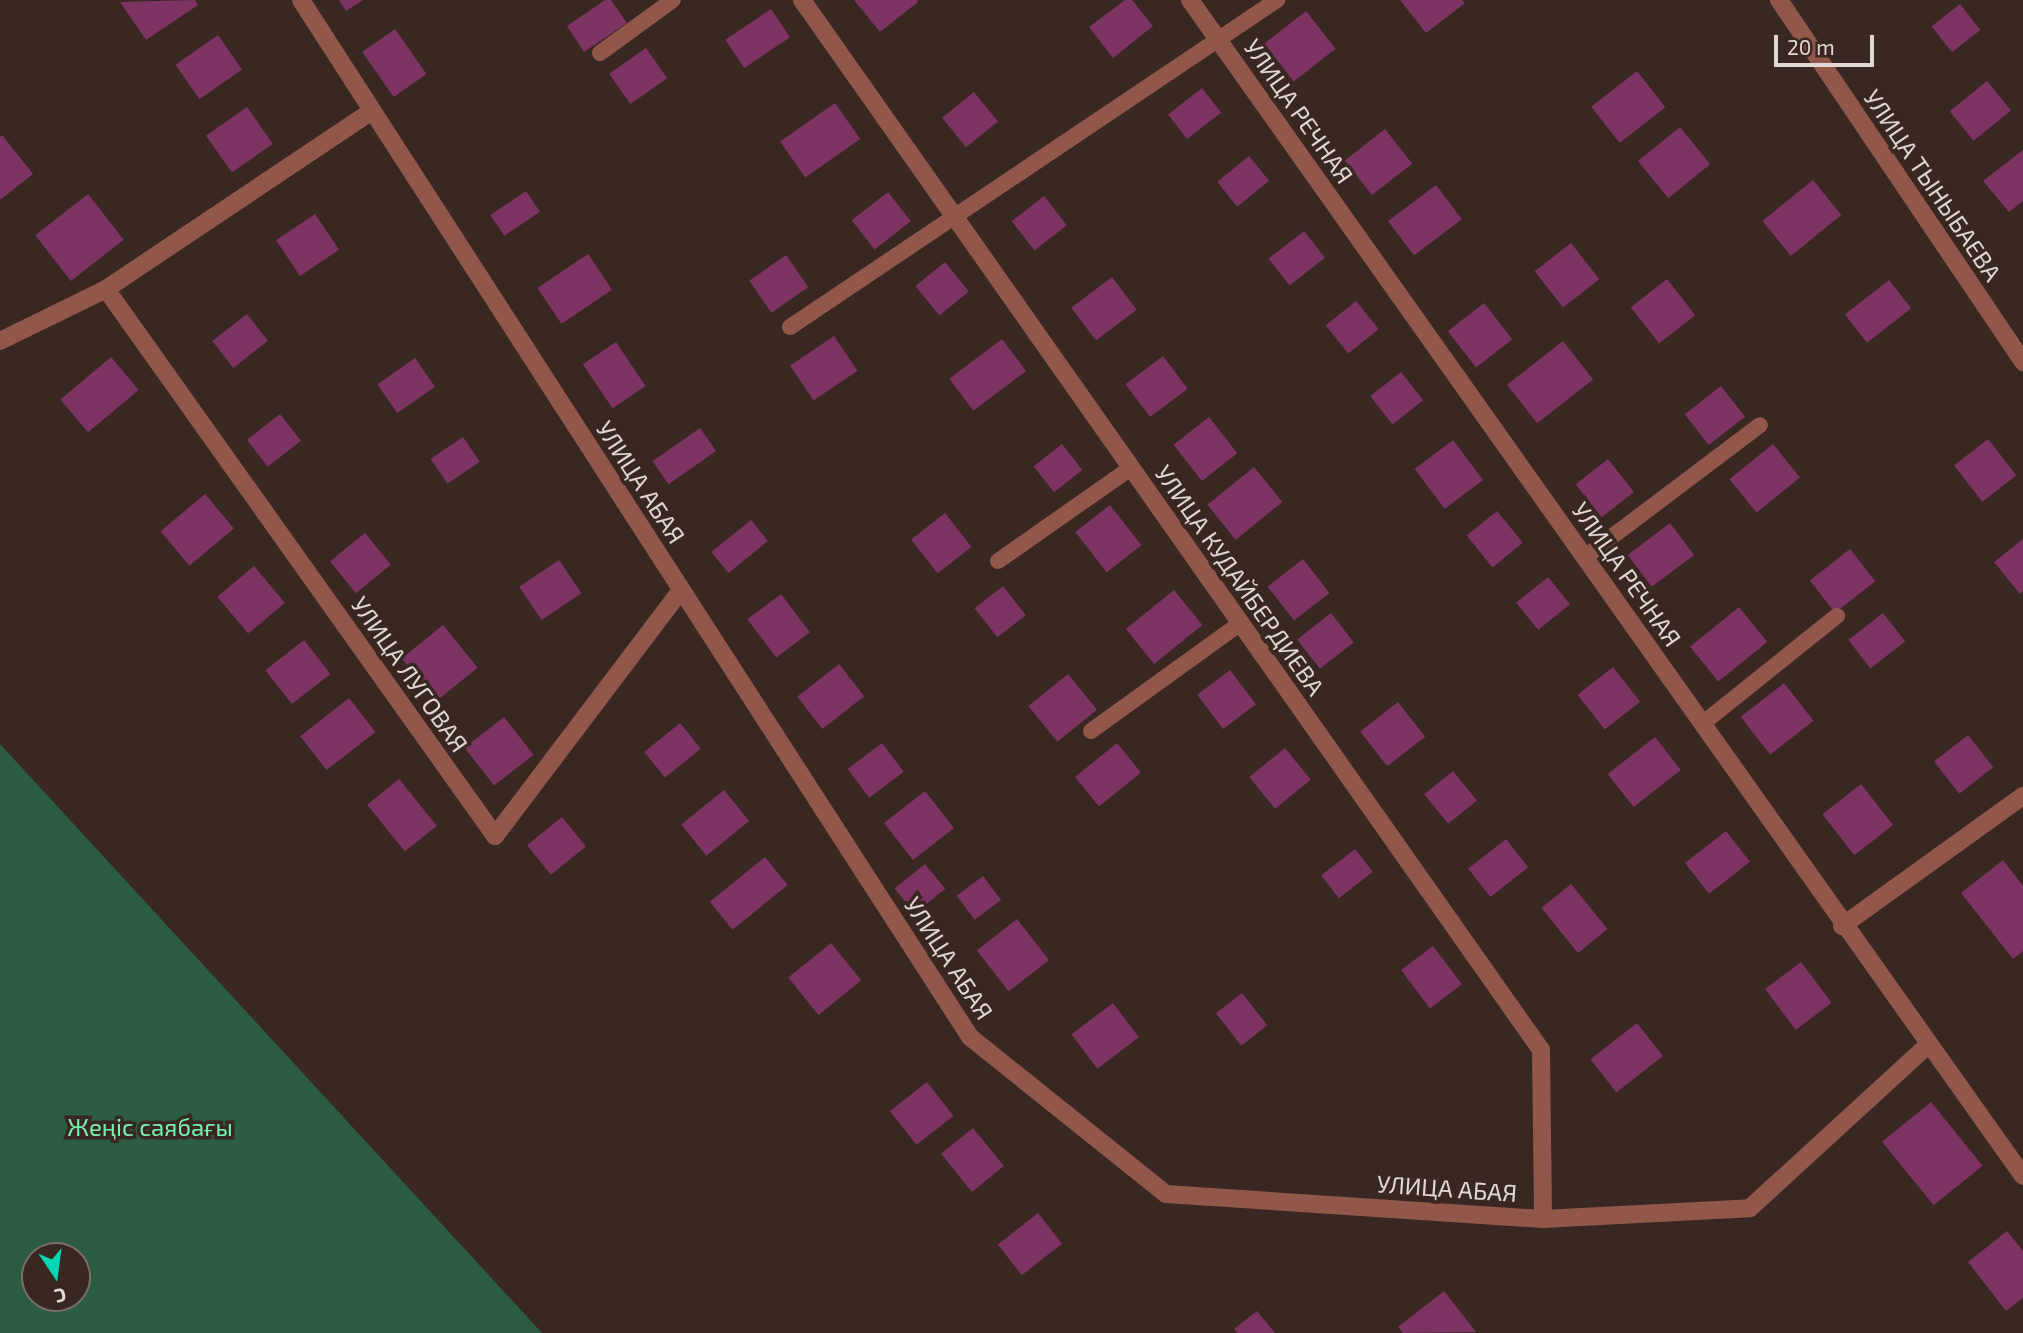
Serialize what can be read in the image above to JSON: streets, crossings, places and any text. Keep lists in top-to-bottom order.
{
  "streets": {
    "street": [
      "УЛИЦА РЕЧНАЯ",
      "УЛИЦА ТЫНЫБАЕВА",
      "УЛИЦА АБАЯ",
      "УЛИЦА КУДАЙБЕРДИЕВА",
      "УЛИЦА ЛУГОВАЯ"
    ]
  },
  "crossings": [
    ["УЛИЦА РЕЧНАЯ", "УЛИЦА АБАЯ"],
    ["УЛИЦА АБАЯ", "УЛИЦА КУДАЙБЕРДИЕВА"],
    ["УЛИЦА АБАЯ", "УЛИЦА ЛУГОВАЯ"]
  ],
  "parks": ["Жеңіс саябағы"],
  "scale_bar": "20 m",
  "north": "bottom"
}
